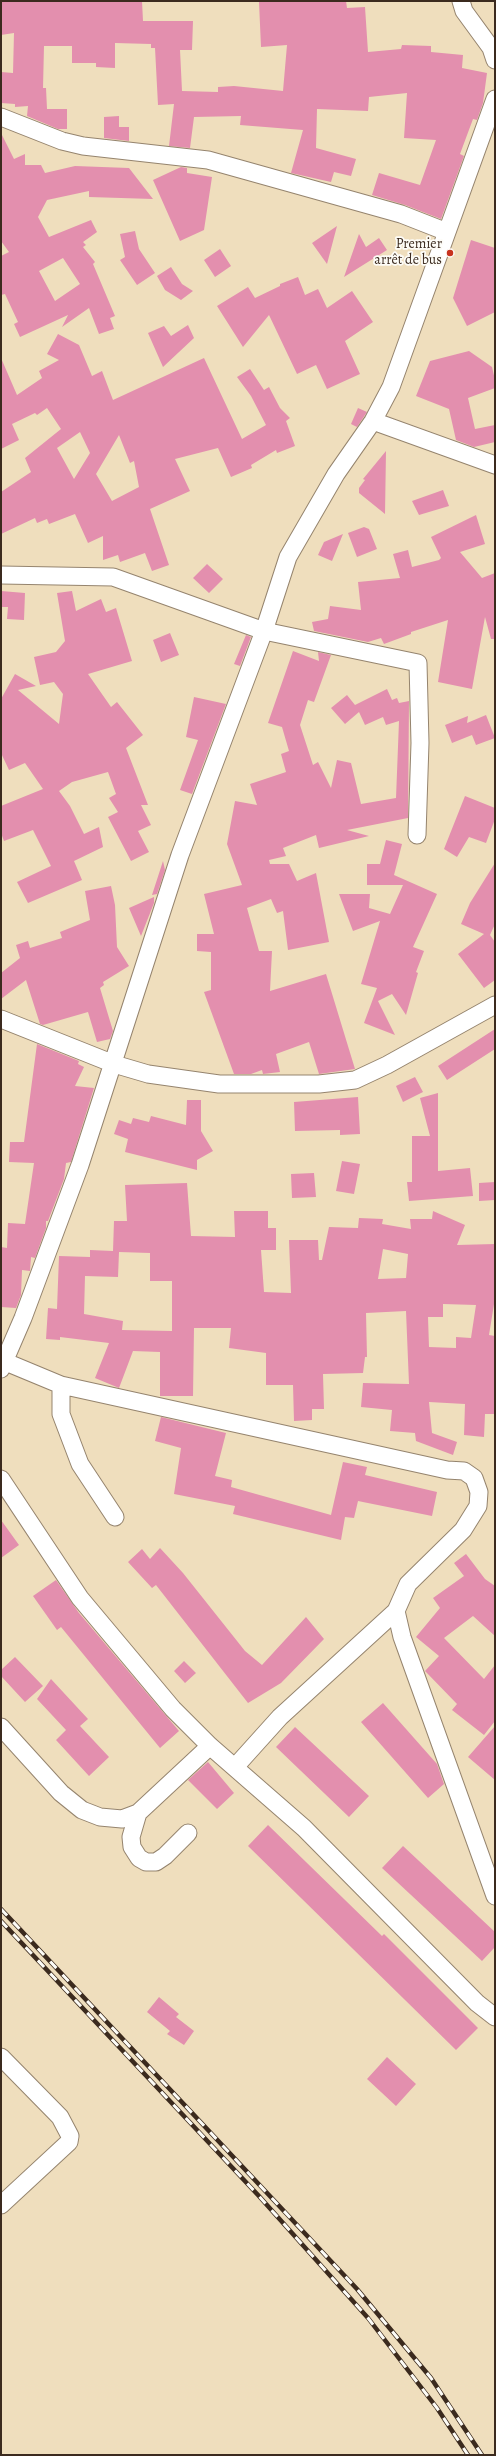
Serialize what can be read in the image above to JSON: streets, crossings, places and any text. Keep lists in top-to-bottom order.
{
  "places": ["Premier arrêt de bus"]
}
